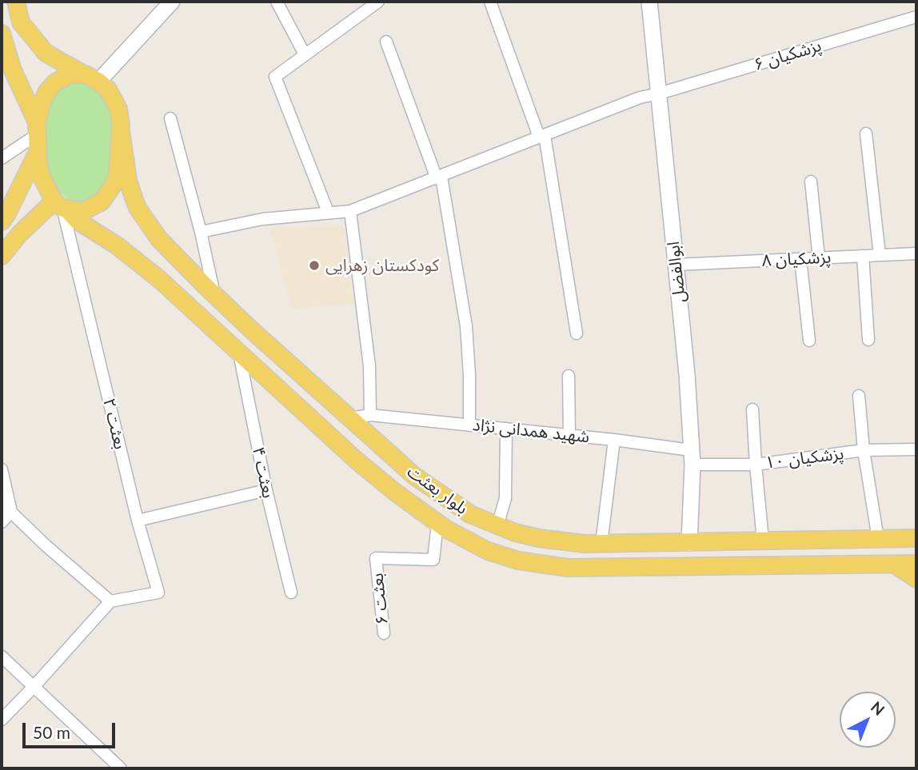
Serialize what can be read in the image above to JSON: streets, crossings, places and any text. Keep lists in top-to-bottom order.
{
  "streets": {
    "main road": ["بلوار بعثت"],
    "street": [
      "پزشکیان ۶",
      "پزشکیان ۸",
      "ابوالفضل",
      "بعثت ۲",
      "شهید همدانی نژاد",
      "پزشکیان ۱۰",
      "بعثت ۴",
      "بعثت ۶"
    ]
  },
  "crossings": [
    ["پزشکیان ۶", "ابوالفضل"],
    ["پزشکیان ۸", "ابوالفضل"],
    ["ابوالفضل", "شهید همدانی نژاد"],
    ["ابوالفضل", "پزشکیان ۱۰"],
    ["ابوالفضل", "بلوار بعثت"],
    ["بعثت ۲", "بلوار بعثت"],
    ["شهید همدانی نژاد", "پزشکیان ۱۰"],
    ["شهید همدانی نژاد", "بلوار بعثت"],
    ["بعثت ۴", "بلوار بعثت"],
    ["بلوار بعثت", "بعثت ۶"]
  ],
  "places": ["کودکستان زهرایی"],
  "scale_bar": "50 m",
  "north": "top right"
}
